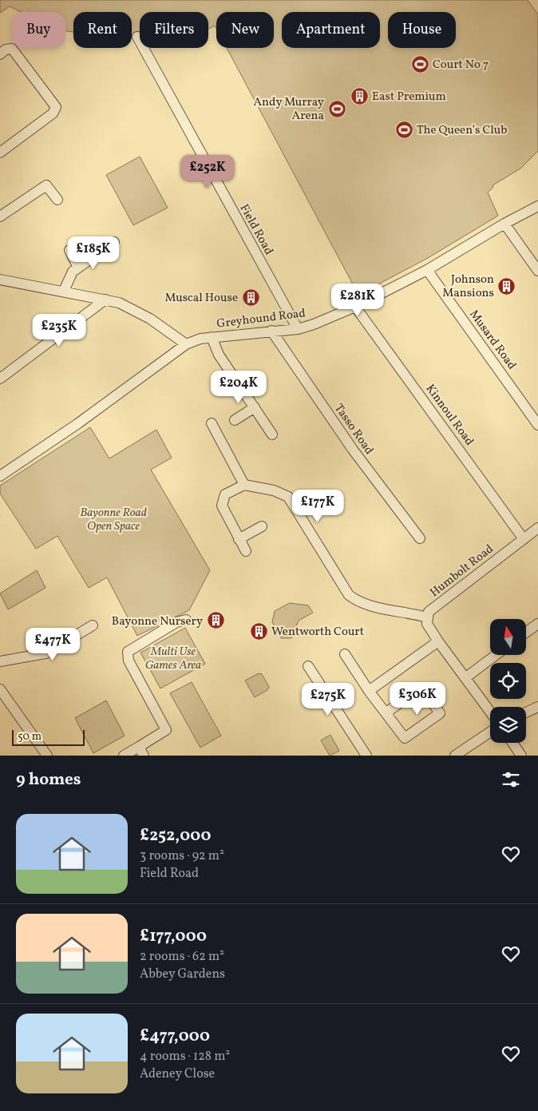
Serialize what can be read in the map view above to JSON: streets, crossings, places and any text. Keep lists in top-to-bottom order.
{
  "streets": {
    "street": [
      "Field Road",
      "Greyhound Road",
      "Musard Road",
      "Kinnoul Road",
      "Tasso Road",
      "Humbolt Road"
    ]
  },
  "crossings": [
    ["Field Road", "Greyhound Road"],
    ["Greyhound Road", "Musard Road"],
    ["Greyhound Road", "Kinnoul Road"],
    ["Greyhound Road", "Tasso Road"],
    ["Kinnoul Road", "Humbolt Road"]
  ],
  "parks": ["Bayonne Road Open Space", "Multi Use Games Area"],
  "places": {
    "sports": ["Court No 7", "Andy Murray Arena", "The Queen’s Club"],
    "building": [
      "East Premium",
      "Johnson Mansions",
      "Muscal House",
      "Bayonne Nursery",
      "Wentworth Court"
    ]
  },
  "scale_bar": "50 m",
  "north": "top",
  "page": {
    "chip": [
      "Buy",
      "Rent",
      "Filters",
      "New",
      "Apartment",
      "House"
    ],
    "price": [
      "£252K",
      "£185K",
      "£281K",
      "£235K",
      "£204K",
      "£177K",
      "£477K",
      "£306K",
      "£275K"
    ],
    "scale": "50 m",
    "heading": "9 homes",
    "list": [
      {
        "name": "£252,000",
        "note": "3 rooms · 92 m² · Field Road"
      },
      {
        "name": "£177,000",
        "note": "2 rooms · 62 m² · Abbey Gardens"
      },
      {
        "name": "£477,000",
        "note": "4 rooms · 128 m² · Adeney Close"
      }
    ]
  }
}
